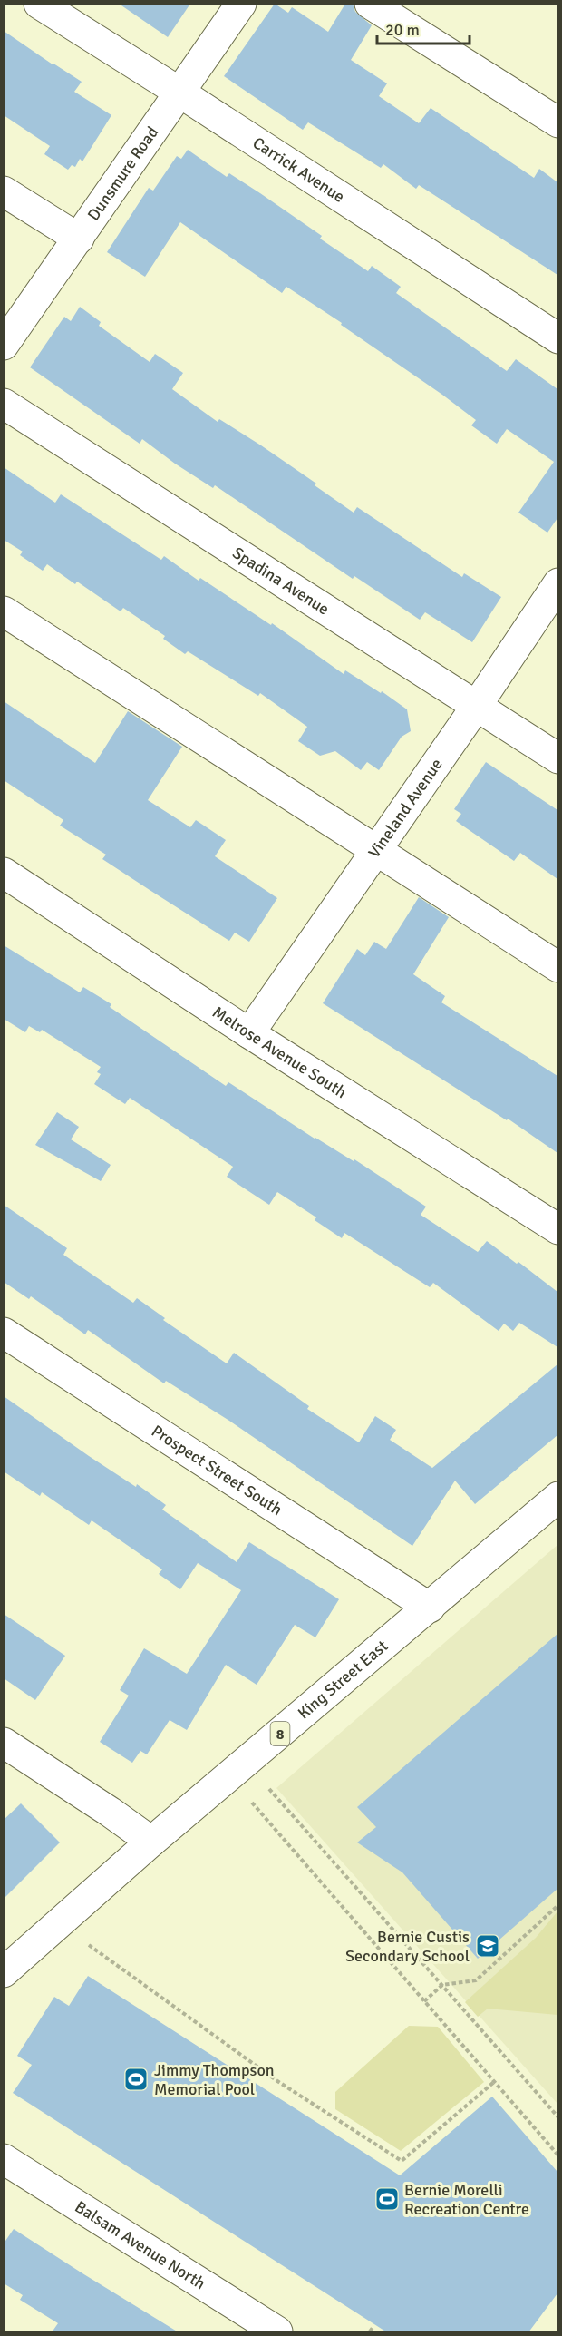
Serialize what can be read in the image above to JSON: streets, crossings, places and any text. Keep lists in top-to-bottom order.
{
  "streets": {
    "street": [
      "Carrick Avenue",
      "Dunsmure Road",
      "Spadina Avenue",
      "Vineland Avenue",
      "Melrose Avenue South",
      "Prospect Street South",
      "King Street East",
      "8",
      "Balsam Avenue North"
    ]
  },
  "crossings": [
    ["Carrick Avenue", "Dunsmure Road"],
    ["Spadina Avenue", "Vineland Avenue"],
    ["Vineland Avenue", "Melrose Avenue South"],
    ["Prospect Street South", "King Street East"]
  ],
  "places": {
    "school or university": ["Bernie Custis Secondary School"],
    "sports": ["Jimmy Thompson Memorial Pool", "Bernie Morelli Recreation Centre"]
  },
  "scale_bar": "20 m"
}
